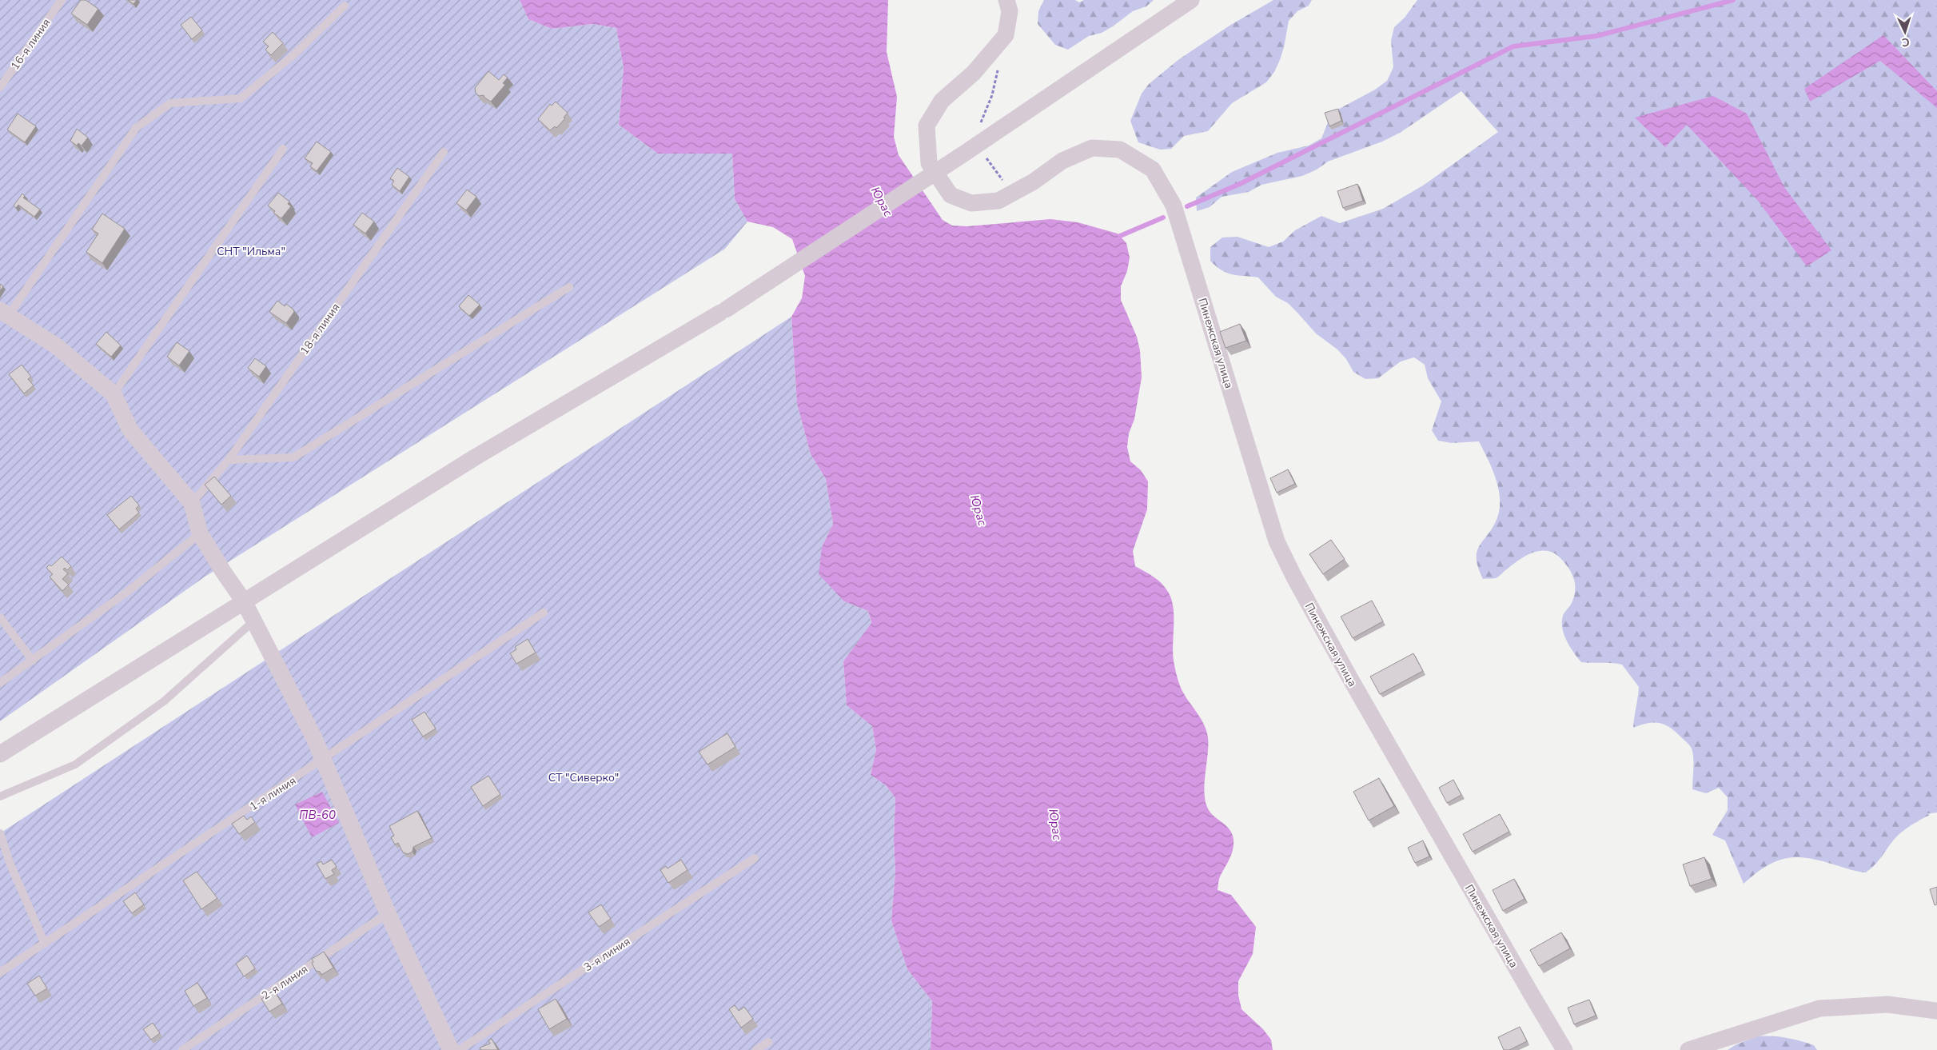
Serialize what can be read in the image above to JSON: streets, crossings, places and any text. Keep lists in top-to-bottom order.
{
  "streets": {
    "street": ["Пинежская улица"],
    "lane": [
      "16-я линия",
      "18-я линия",
      "1-я линия",
      "3-я линия",
      "2-я линия"
    ]
  },
  "water": ["Юрас", "ПВ-60"],
  "parks": ["СНТ \"Ильма\"", "СТ \"Сиверко\""],
  "north": "bottom"
}
